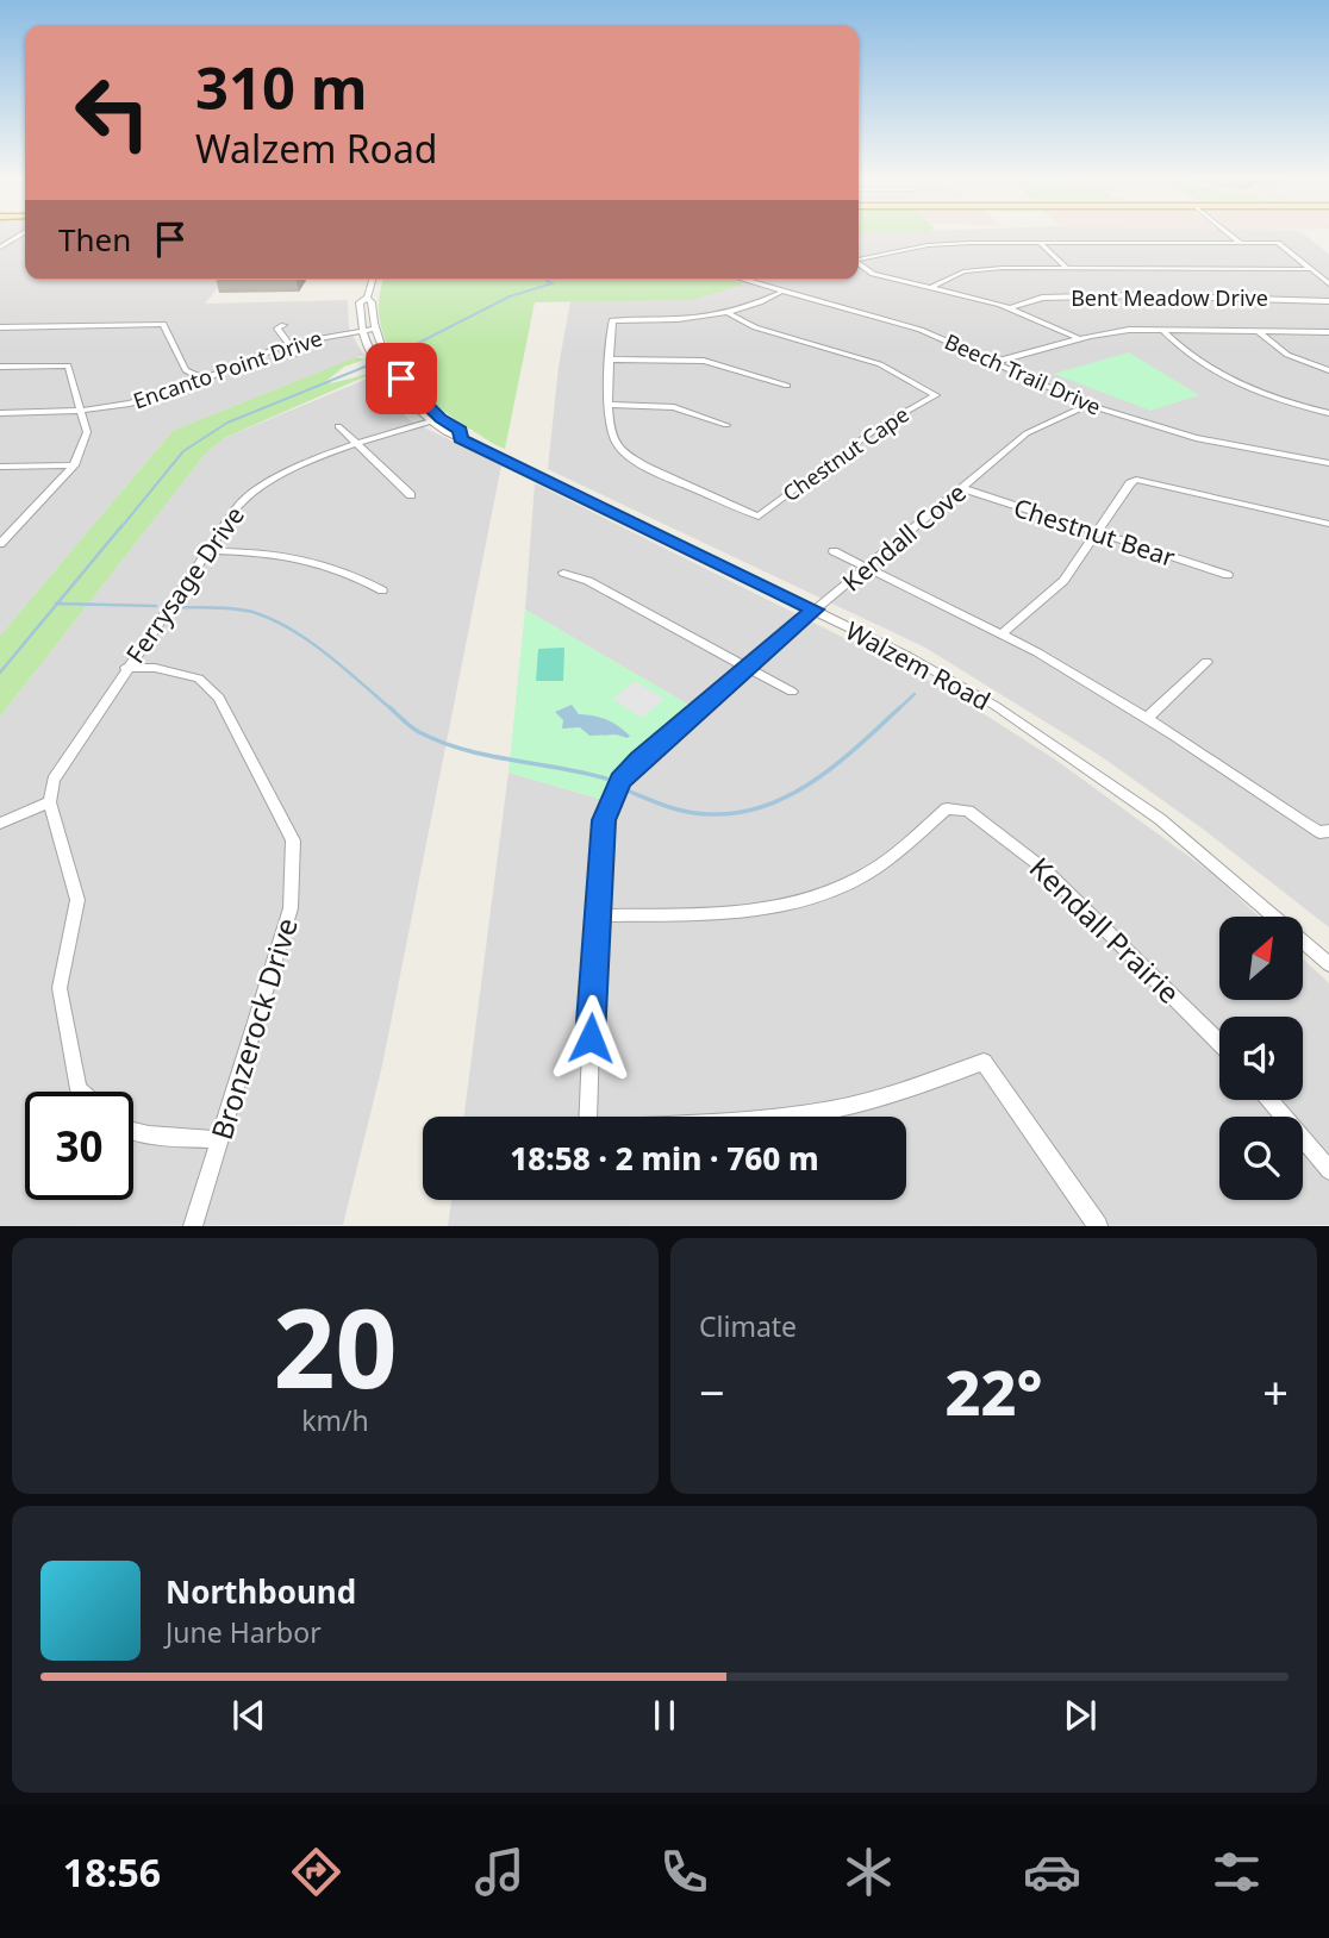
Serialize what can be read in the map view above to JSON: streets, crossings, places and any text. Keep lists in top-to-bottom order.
{
  "streets": {
    "street": [
      "Bent Meadow Drive",
      "Encanto Point Drive",
      "Beech Trail Drive",
      "Chestnut Cape",
      "Chestnut Bear",
      "Kendall Cove",
      "Ferrysage Drive",
      "Walzem Road",
      "Kendall Prairie",
      "Bronzerock Drive"
    ]
  },
  "crossings": [
    ["Encanto Point Drive", "Walzem Road"],
    ["Beech Trail Drive", "Kendall Cove"],
    ["Chestnut Bear", "Kendall Cove"],
    ["Kendall Cove", "Walzem Road"],
    ["Kendall Cove", "Kendall Prairie"],
    ["Ferrysage Drive", "Walzem Road"],
    ["Ferrysage Drive", "Bronzerock Drive"]
  ],
  "north": "top right",
  "page": {
    "turn": ["310 m", "Walzem Road"],
    "then": "Then",
    "limit": "30",
    "trip": "18:58 · 2 min · 760 m",
    "tile": [
      ["20", "km/h"],
      "Climate"
    ],
    "heat": ["−", "22°", "+"],
    "song": ["Northbound", "June Harbor"],
    "tabs": "18:56"
  }
}
